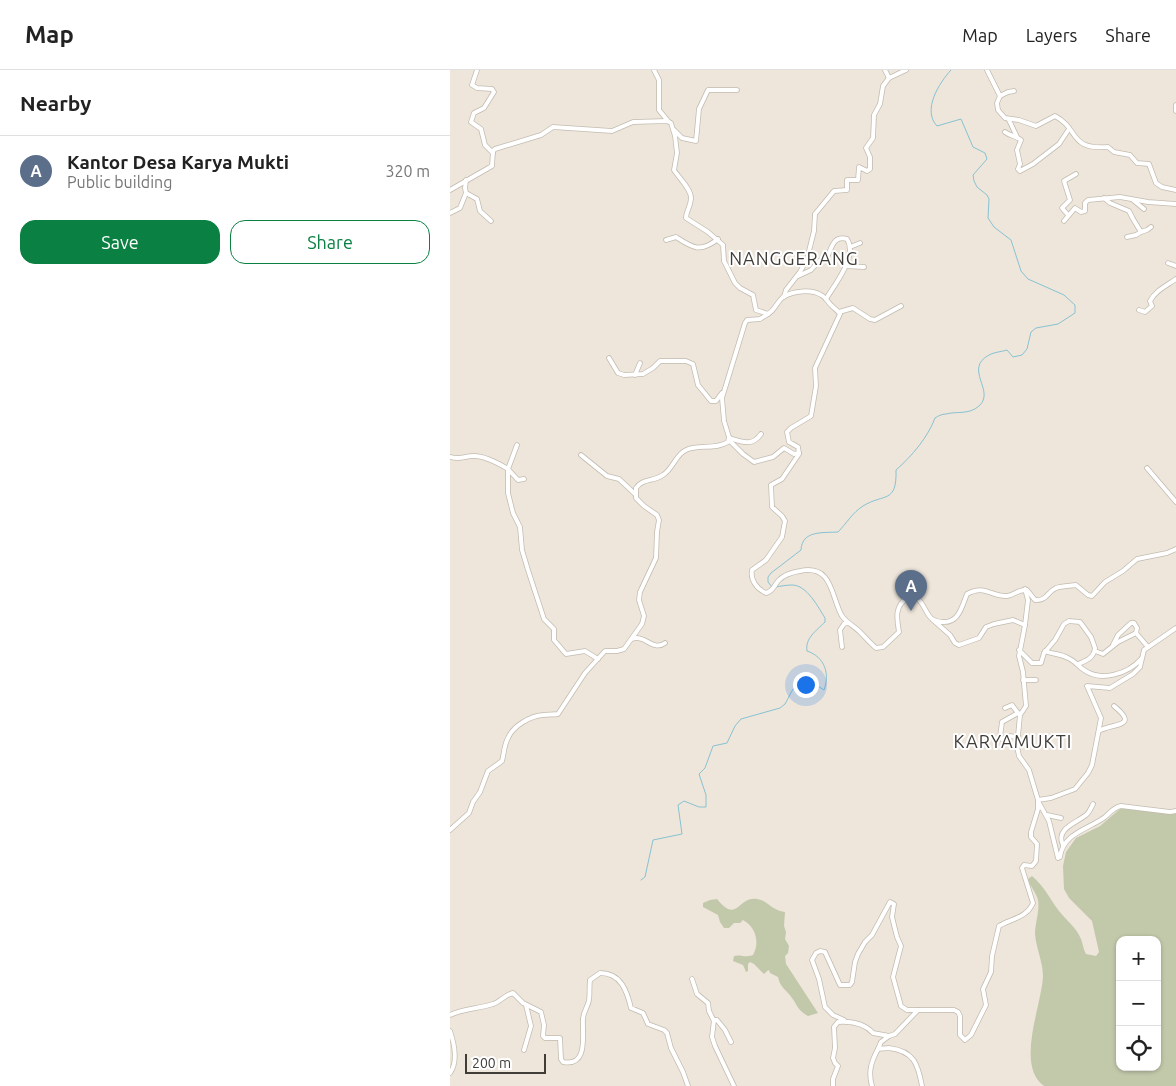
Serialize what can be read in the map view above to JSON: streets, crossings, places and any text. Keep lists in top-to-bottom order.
{
  "districts": ["NANGGERANG", "KARYAMUKTI"],
  "scale_bar": "200 m",
  "page": {
    "header": "Map",
    "nav": ["Map", "Layers", "Share"],
    "heading": "Nearby",
    "list": [
      {
        "mark": "A",
        "name": "Kantor Desa Karya Mukti",
        "note": "Public building",
        "value": "320 m"
      }
    ],
    "buttons": ["Save", "Share"],
    "pins": "A",
    "map_buttons": ["+", "−"],
    "scale": "200 m"
  }
}
